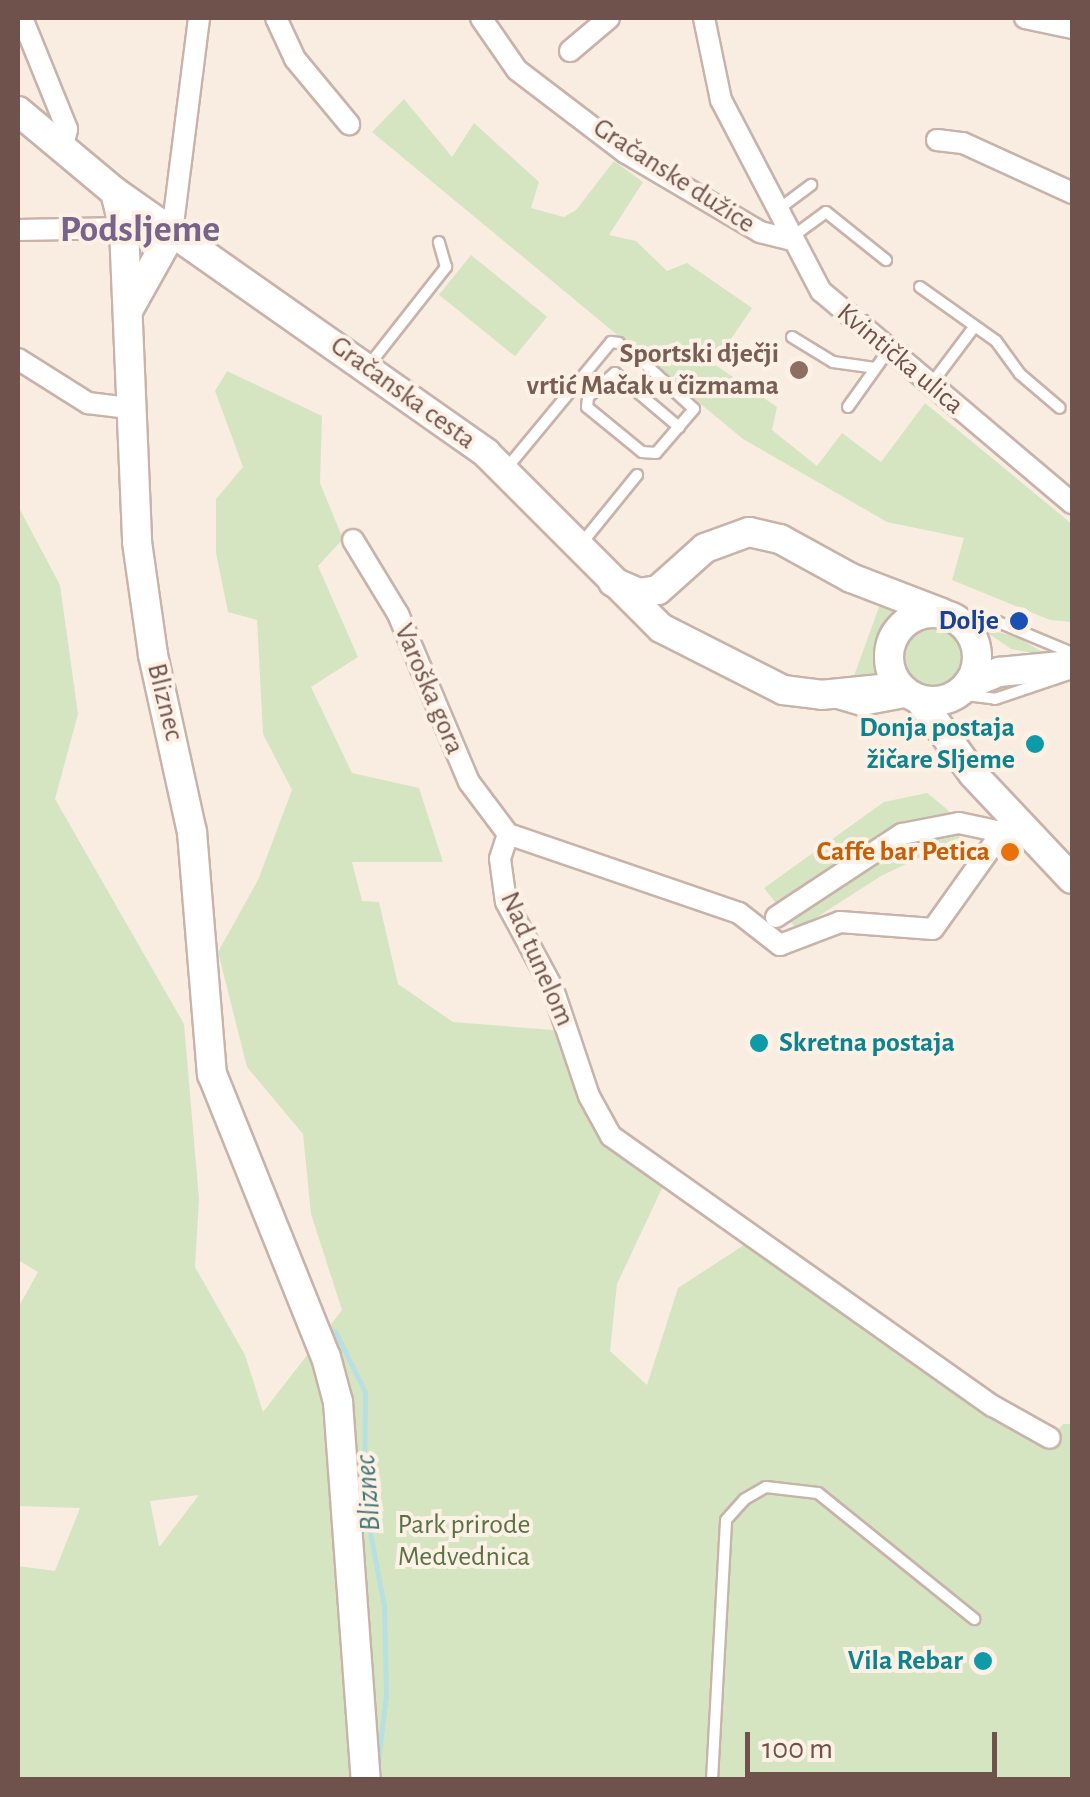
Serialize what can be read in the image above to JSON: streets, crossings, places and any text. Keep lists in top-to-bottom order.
{
  "streets": {
    "main road": ["Gračanska cesta", "Bliznec"],
    "street": [
      "Gračanske dužice",
      "Kvintička ulica",
      "Varoška gora",
      "Nad tunelom"
    ]
  },
  "crossings": [
    ["Gračanske dužice", "Kvintička ulica"],
    ["Gračanska cesta", "Bliznec"],
    ["Varoška gora", "Nad tunelom"]
  ],
  "districts": ["Podsljeme"],
  "water": ["Bliznec"],
  "parks": ["Park prirode Medvednica"],
  "places": [
    "Sportski dječji vrtić Mačak u čizmama",
    "Dolje",
    "Donja postaja žičare Sljeme",
    "Caffe bar Petica",
    "Skretna postaja",
    "Vila Rebar"
  ],
  "scale_bar": "100 m"
}
